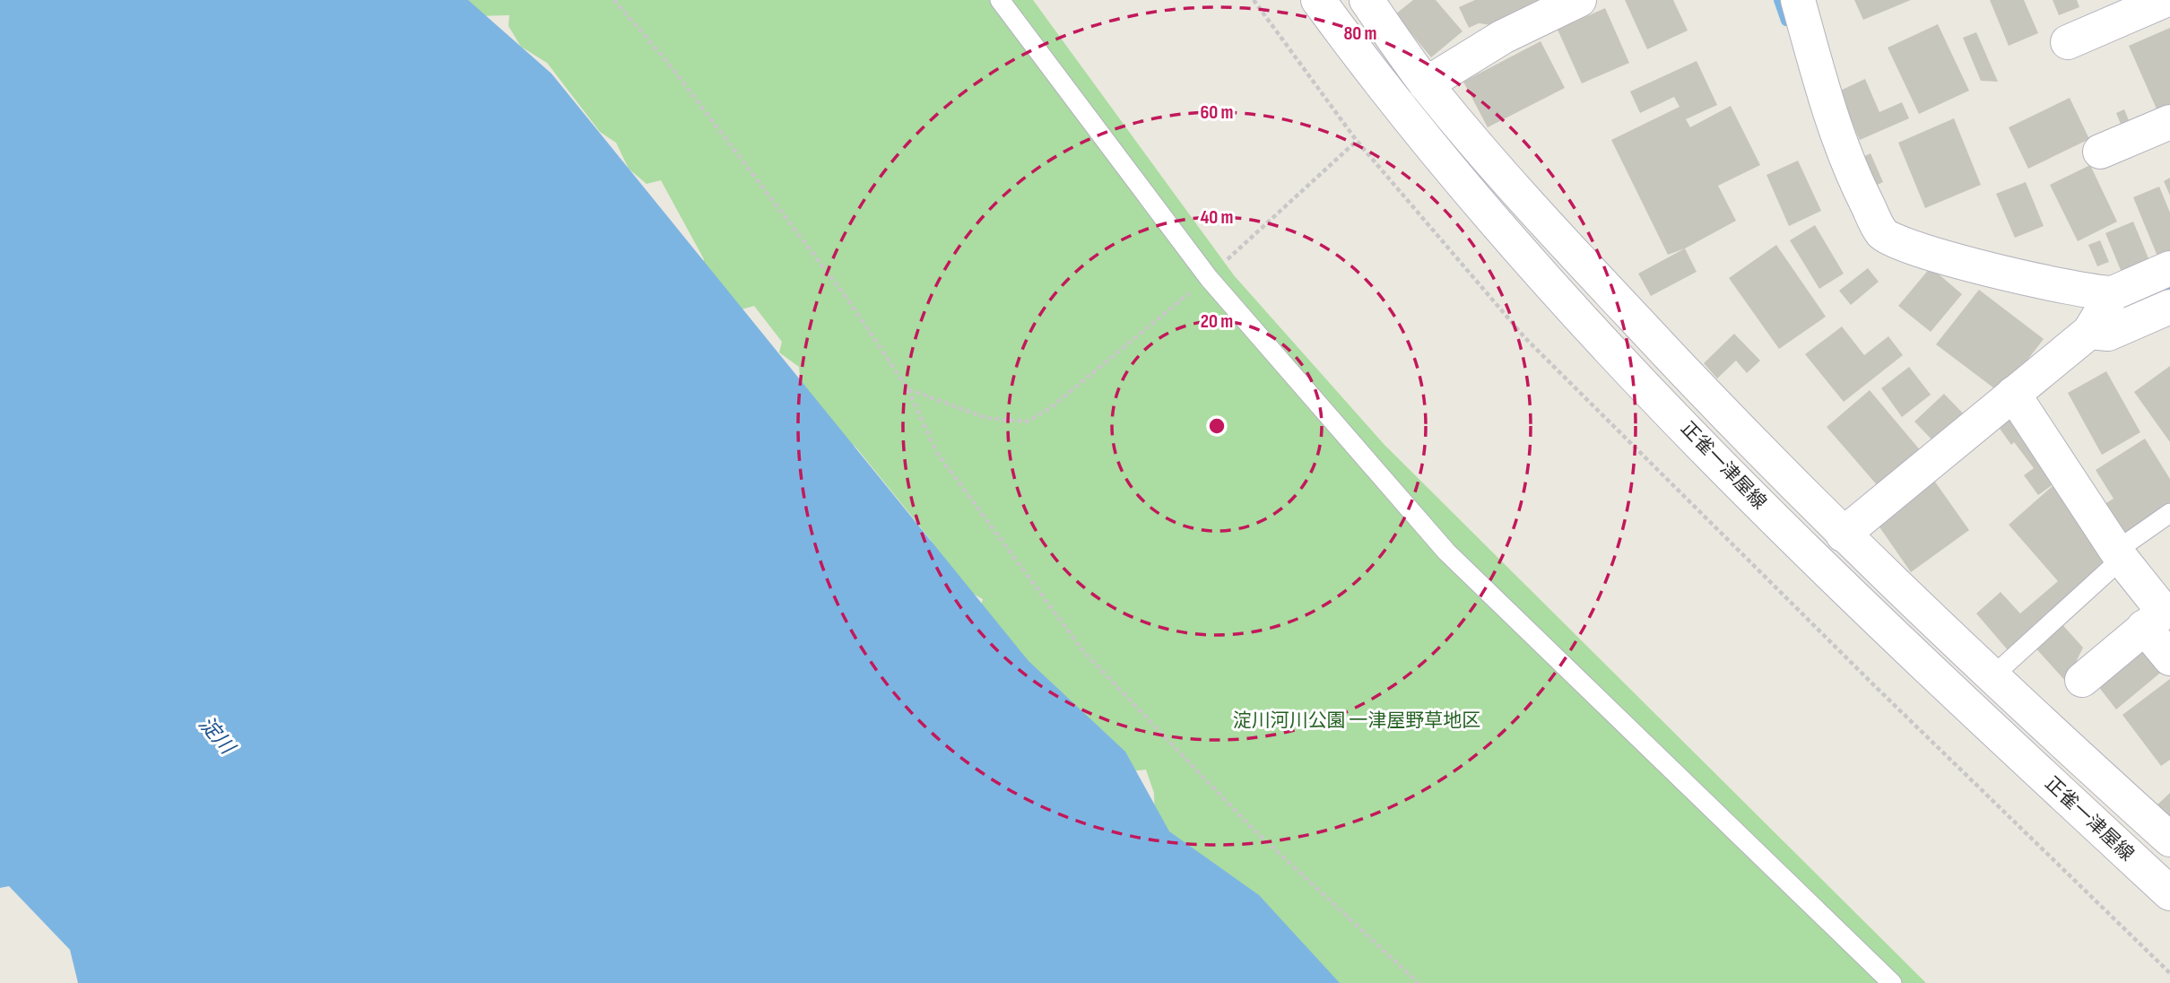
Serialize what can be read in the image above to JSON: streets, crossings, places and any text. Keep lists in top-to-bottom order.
{
  "streets": {
    "street": ["正雀一津屋線"]
  },
  "water": ["淀川"],
  "parks": ["淀川河川公園 一津屋野草地区"],
  "rings": [
    "80 m",
    "60 m",
    "40 m",
    "20 m"
  ]
}
